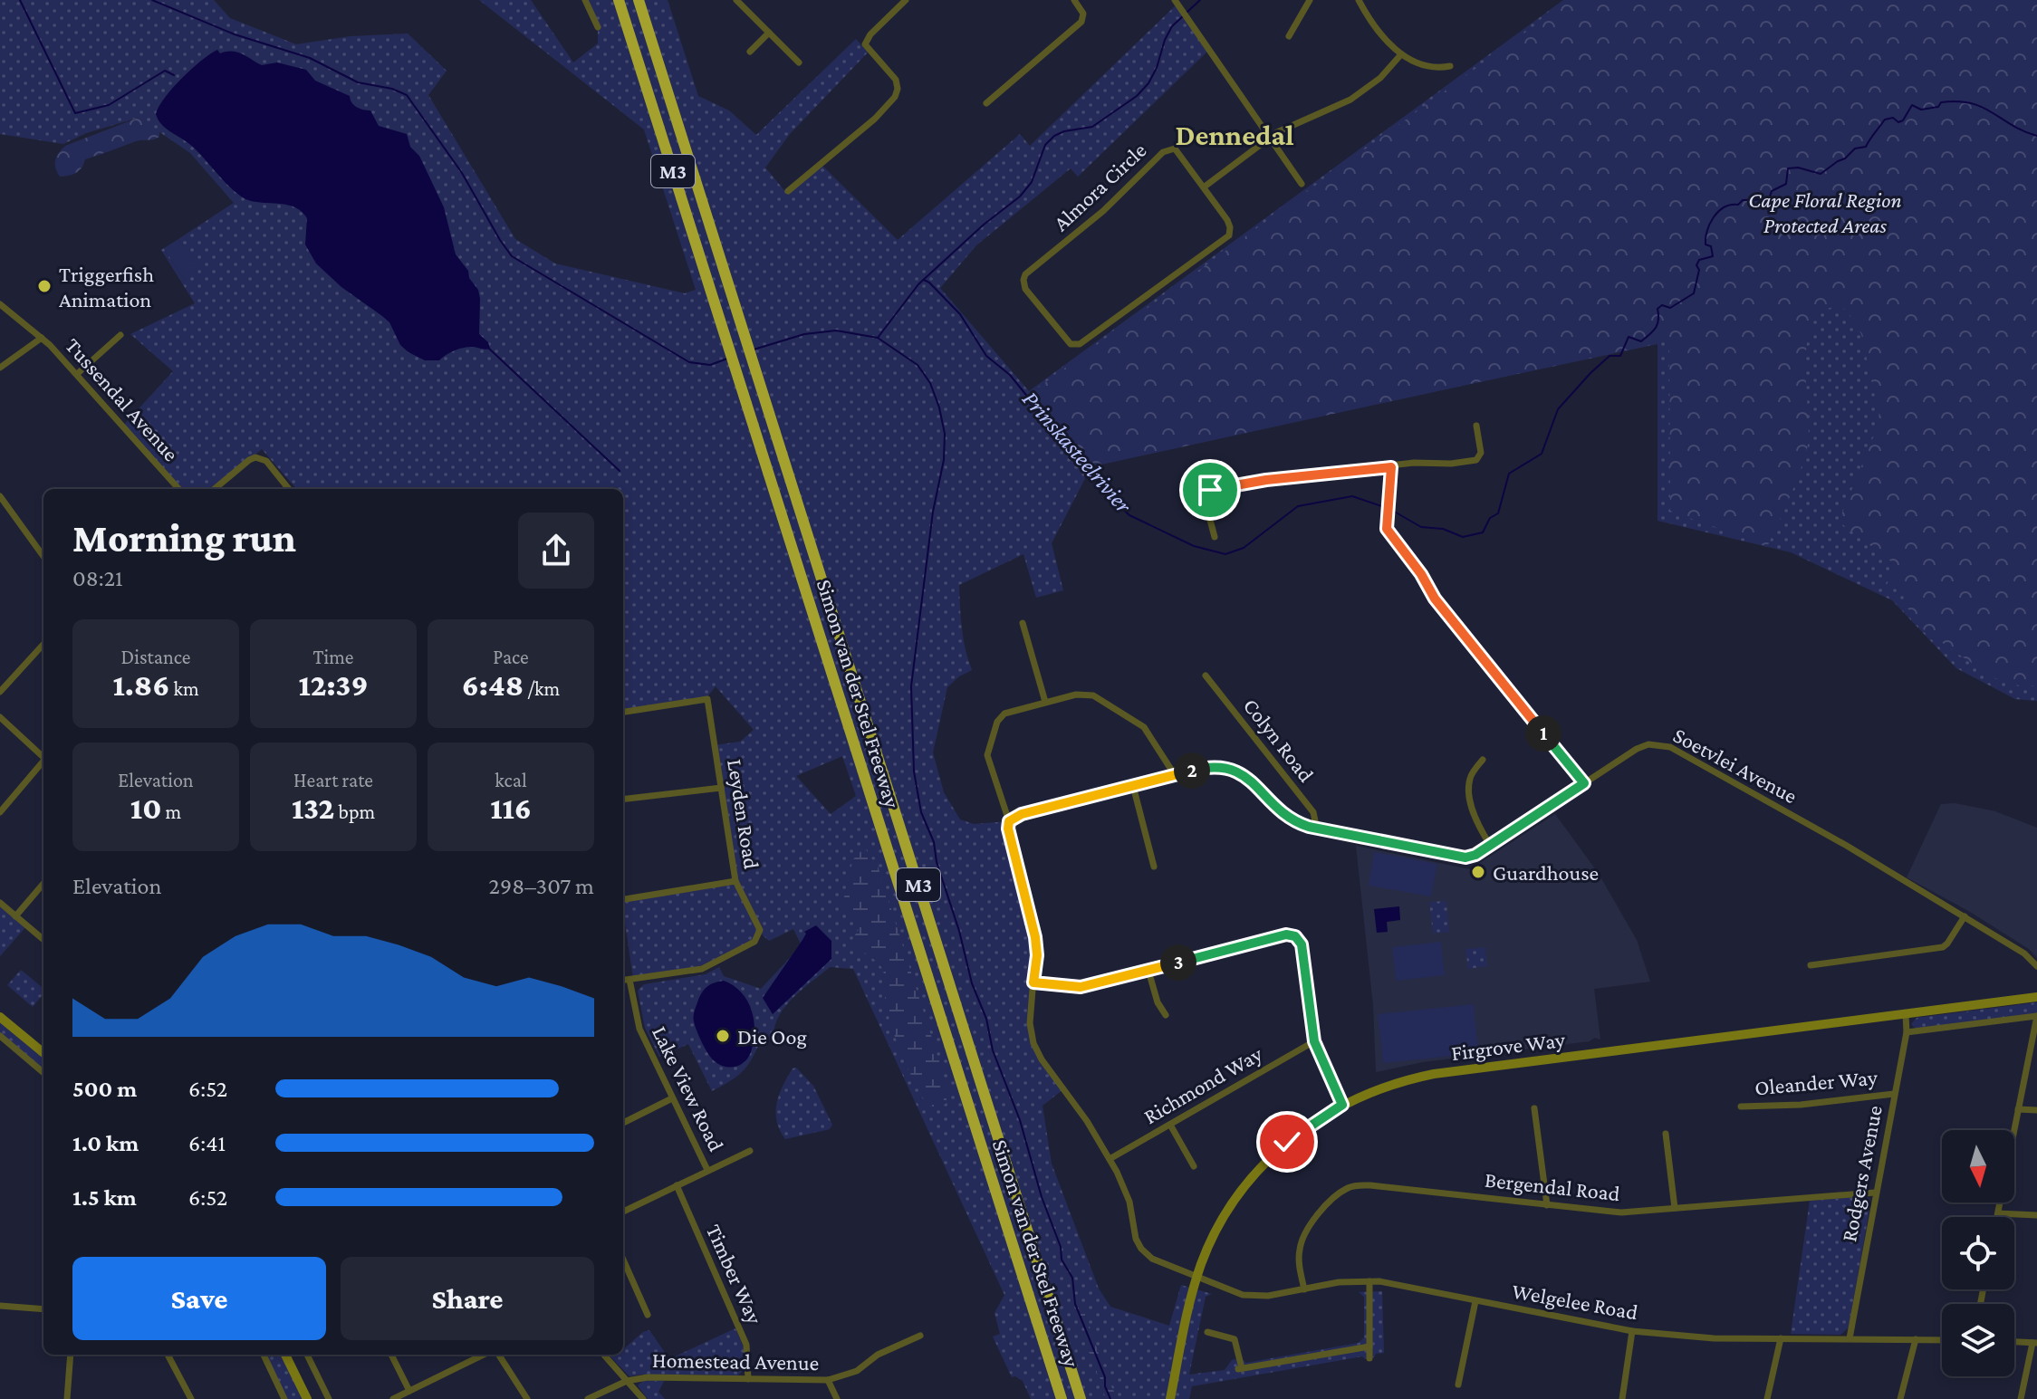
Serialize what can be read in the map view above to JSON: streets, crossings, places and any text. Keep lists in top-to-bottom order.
{
  "streets": {
    "highway": ["M3", "Simon van der Stel Freeway"],
    "street": [
      "Almora Circle",
      "Tussendal Avenue",
      "Colyn Road",
      "Soetvlei Avenue",
      "Leyden Road",
      "Firgrove Way",
      "Oleander Way",
      "Richmond Way",
      "Lake View Road",
      "Rodgers Avenue",
      "Bergendal Road",
      "Timber Way",
      "Welgelee Road",
      "Homestead Avenue"
    ]
  },
  "crossings": [
    ["Colyn Road", "Soetvlei Avenue"],
    ["Leyden Road", "Lake View Road"],
    ["Firgrove Way", "Rodgers Avenue"],
    ["Firgrove Way", "Welgelee Road"],
    ["Oleander Way", "Rodgers Avenue"],
    ["Rodgers Avenue", "Bergendal Road"],
    ["Rodgers Avenue", "Welgelee Road"],
    ["Bergendal Road", "Welgelee Road"],
    ["Timber Way", "Homestead Avenue"]
  ],
  "districts": ["Dennedal"],
  "water": ["Prinskasteelrivier"],
  "parks": ["Cape Floral Region Protected Areas"],
  "places": ["Triggerfish Animation", "Guardhouse", "Die Oog"],
  "north": "bottom",
  "page": {
    "heading": ["Morning run", "08:21"],
    "stats": [
      ["Distance", "1.86 km"],
      ["Time", "12:39"],
      ["Pace", "6:48 /km"],
      ["Elevation", "10 m"],
      ["Heart rate", "132 bpm"],
      ["kcal", "116"]
    ],
    "pins": ["1", "2", "3"],
    "chart": ["Elevation", "298–307 m"],
    "list": [
      {
        "name": "500 m",
        "note": "6:52"
      },
      {
        "name": "1.0 km",
        "note": "6:41"
      },
      {
        "name": "1.5 km",
        "note": "6:52"
      }
    ],
    "buttons": ["Save", "Share"]
  }
}
